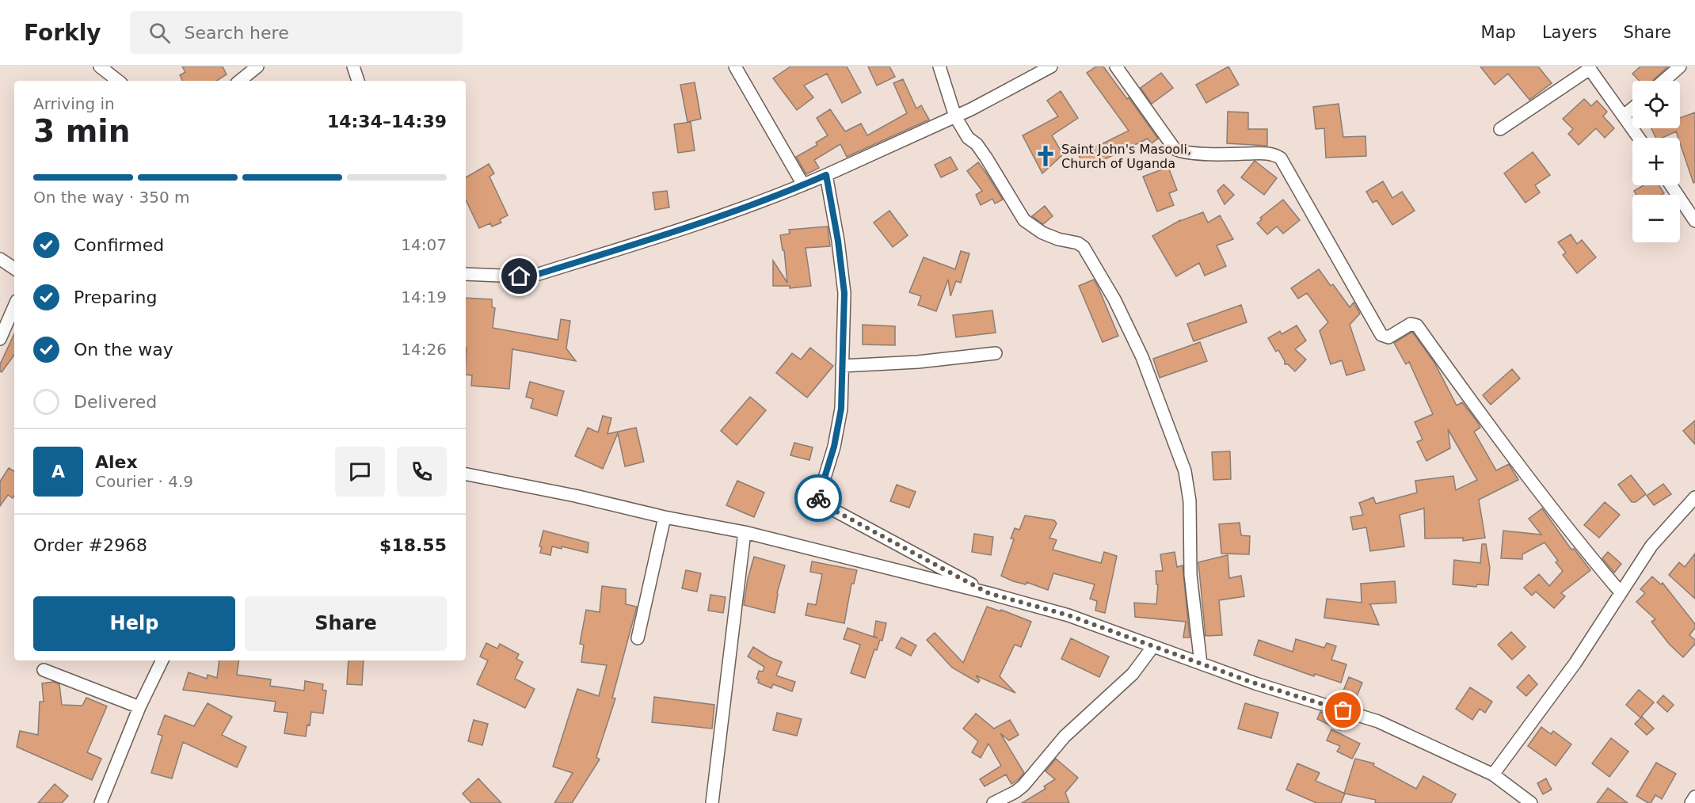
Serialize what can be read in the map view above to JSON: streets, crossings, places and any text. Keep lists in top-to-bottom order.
{
  "places": {
    "church": ["Saint John's Masooli, Church of Uganda"]
  },
  "page": {
    "header": "Forkly",
    "search": "Search here",
    "nav": ["Map", "Layers", "Share"],
    "map_buttons": ["+", "−"],
    "heading": ["3 min", "Arriving in", "14:34–14:39"],
    "panel": [
      "Alex",
      "Courier · 4.9",
      "Order #2968",
      "$18.55"
    ],
    "bar": "On the way · 350 m",
    "list": [
      ["Confirmed", "14:07"],
      ["Preparing", "14:19"],
      ["On the way", "14:26"],
      "Delivered"
    ],
    "round": "A",
    "buttons": ["Help", "Share"]
  }
}
